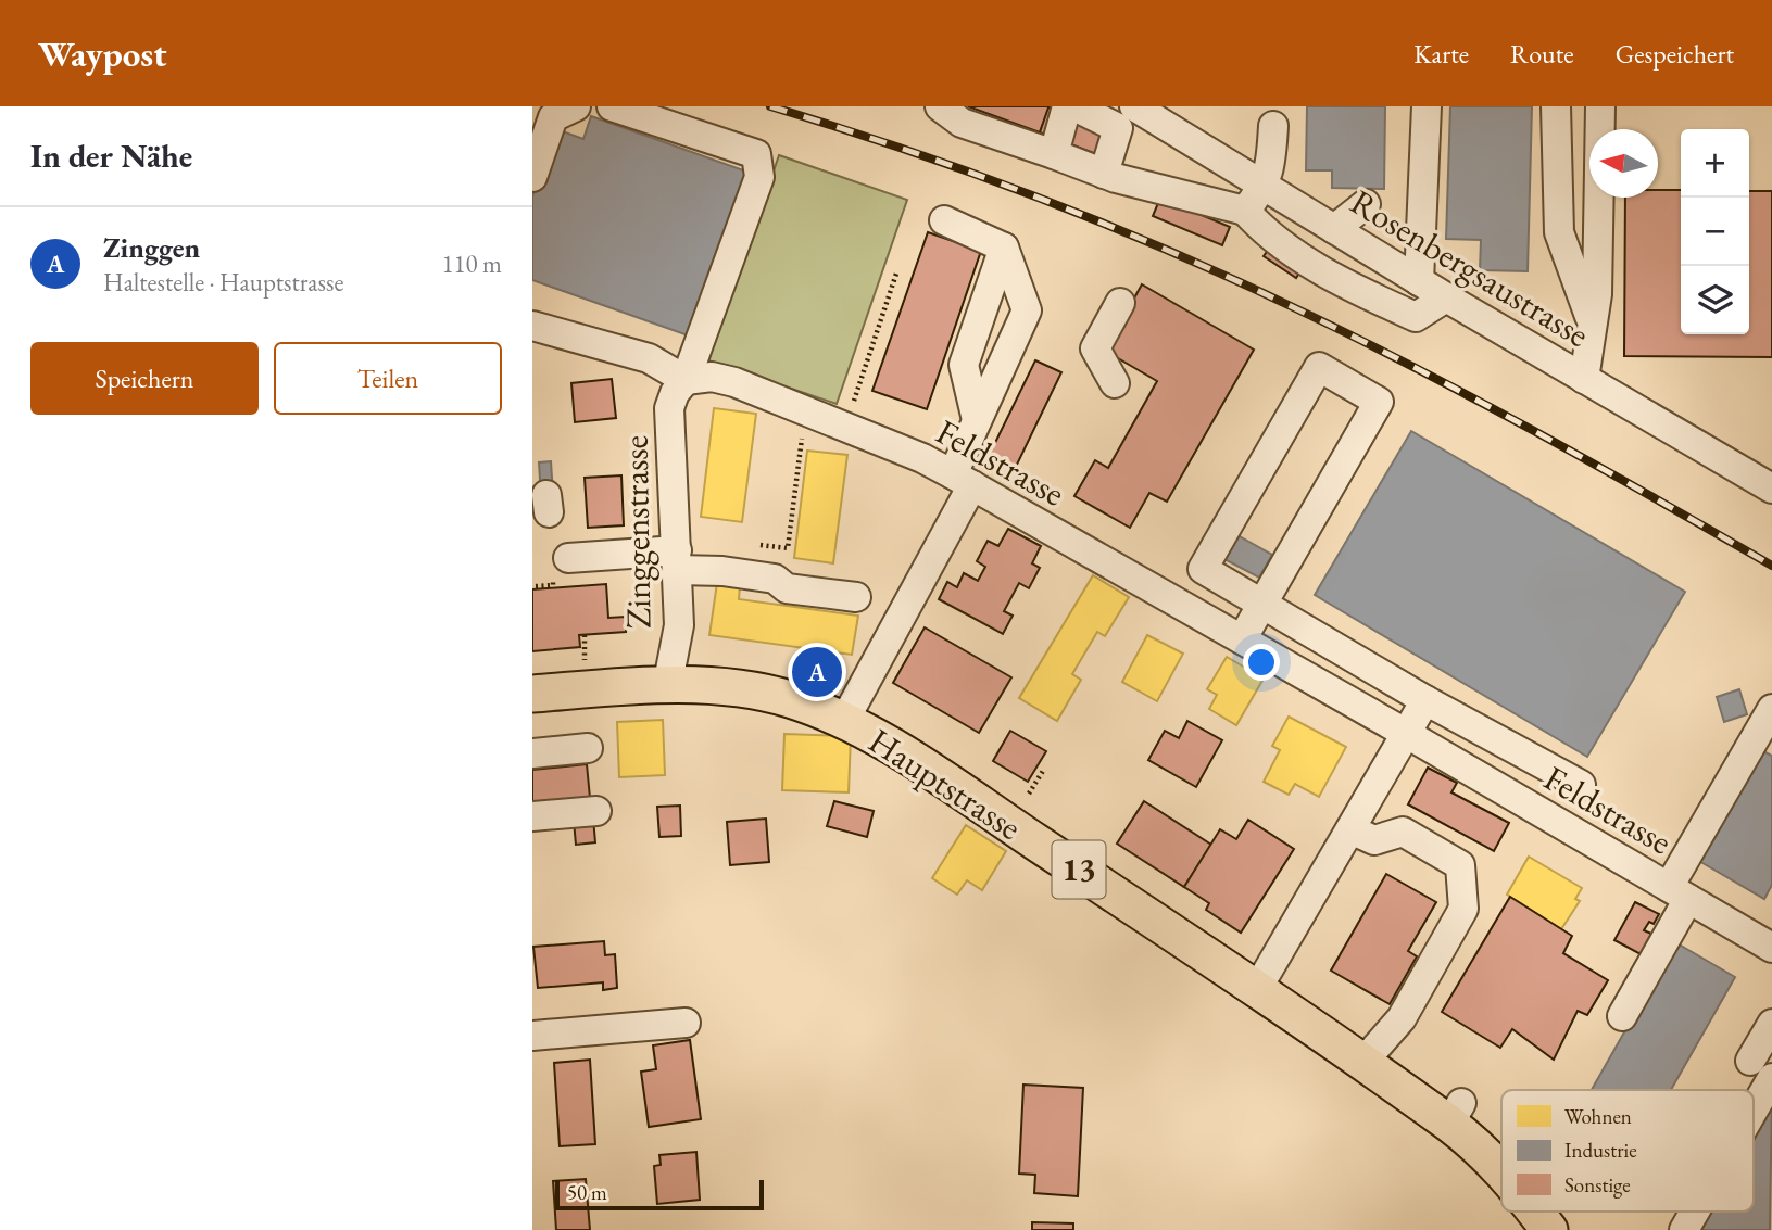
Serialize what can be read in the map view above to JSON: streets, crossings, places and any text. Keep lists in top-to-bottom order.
{
  "streets": {
    "main road": ["Hauptstrasse", "13"],
    "street": ["Rosenbergsaustrasse", "Feldstrasse", "Zinggenstrasse"]
  },
  "crossings": [
    ["Feldstrasse", "Zinggenstrasse"],
    ["Zinggenstrasse", "Hauptstrasse"]
  ],
  "legend": ["Wohnen", "Industrie", "Sonstige"],
  "scale_bar": "50 m",
  "north": "left",
  "page": {
    "header": "Waypost",
    "nav": ["Karte", "Route", "Gespeichert"],
    "heading": "In der Nähe",
    "map_buttons": ["+", "−"],
    "list": [
      {
        "mark": "A",
        "name": "Zinggen",
        "note": "Haltestelle · Hauptstrasse",
        "value": "110 m"
      }
    ],
    "buttons": ["Speichern", "Teilen"],
    "pins": "A",
    "scale": "50 m"
  }
}
